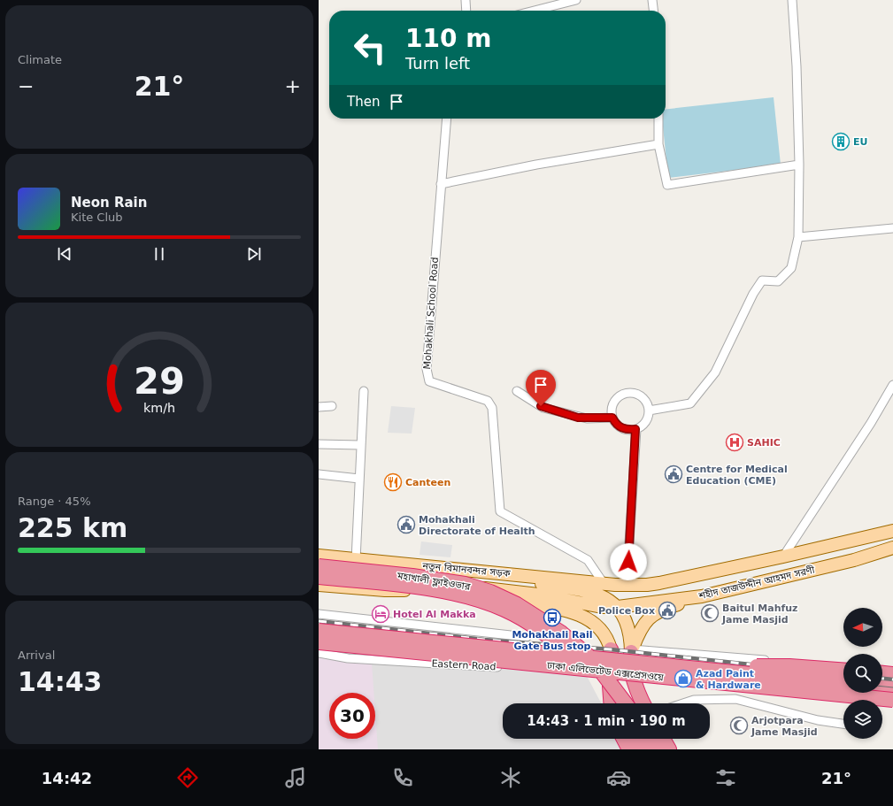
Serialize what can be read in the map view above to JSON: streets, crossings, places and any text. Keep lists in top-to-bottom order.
{
  "streets": {
    "highway": ["মহাখালী ফ্লাইওভার", "ঢাকা এলিভেটেড এক্সপ্রেসওয়ে"],
    "main road": ["নতুন বিমানবন্দর সড়ক", "শহীদ তাজউদ্দীন আহমদ সরণী"],
    "street": ["Mohakhali School Road", "Eastern Road"]
  },
  "crossings": [
    ["Mohakhali School Road", "নতুন বিমানবন্দর সড়ক"],
    ["Mohakhali School Road", "শহীদ তাজউদ্দীন আহমদ সরণী"],
    ["নতুন বিমানবন্দর সড়ক", "শহীদ তাজউদ্দীন আহমদ সরণী"]
  ],
  "places": {
    "building": ["EU"],
    "hospital": ["SAHIC"],
    "public building": ["Centre for Medical Education (CME)", "Mohakhali Directorate of Health", "Police Box"],
    "restaurant": ["Canteen"],
    "mosque": ["Baitul Mahfuz Jame Masjid", "Arjotpara Jame Masjid"],
    "hotel": ["Hotel Al Makka"],
    "bus stop": ["Mohakhali Rail Gate Bus stop"],
    "shop": ["Azad Paint & Hardware"]
  },
  "north": "left",
  "page": {
    "tile": [
      "Climate",
      ["Range · 45%", "225 km"],
      ["Arrival", "14:43"]
    ],
    "turn": ["110 m", "Turn left"],
    "heat": ["−", "21°", "+"],
    "then": "Then",
    "song": ["Neon Rain", "Kite Club"],
    "limit": "30",
    "trip": "14:43 · 1 min · 190 m",
    "tabs": ["14:42", "21°"],
    "gauge": ["29", "km/h"]
  }
}
